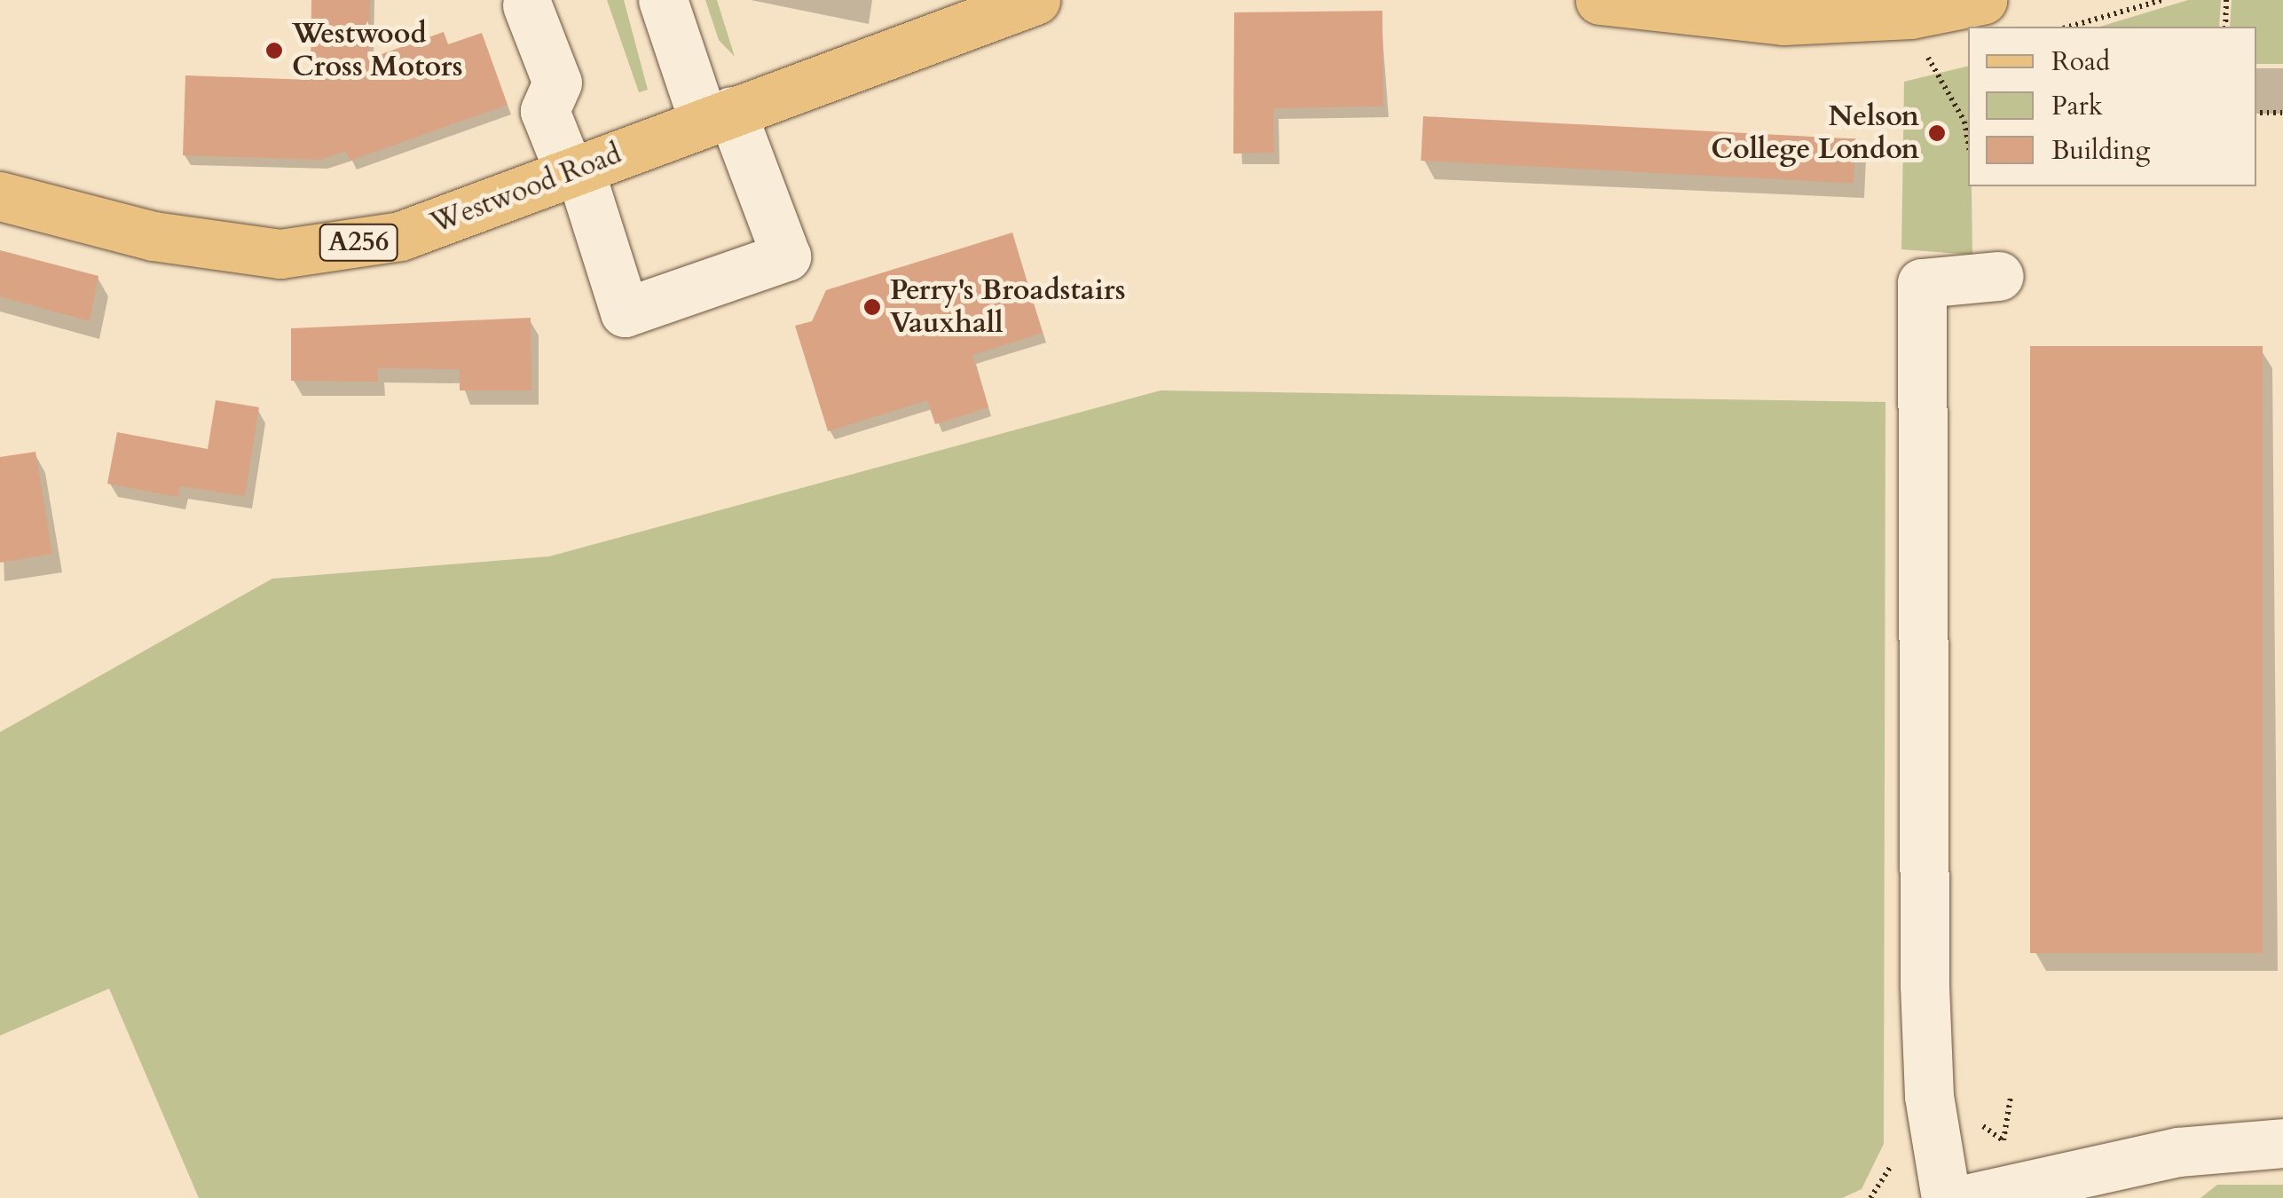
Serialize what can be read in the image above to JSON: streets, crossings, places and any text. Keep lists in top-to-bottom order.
{
  "streets": {
    "main road": ["Westwood Road", "A256"]
  },
  "places": ["Westwood Cross Motors", "Nelson College London", "Perry's Broadstairs Vauxhall"],
  "legend": ["Road", "Park", "Building"]
}
